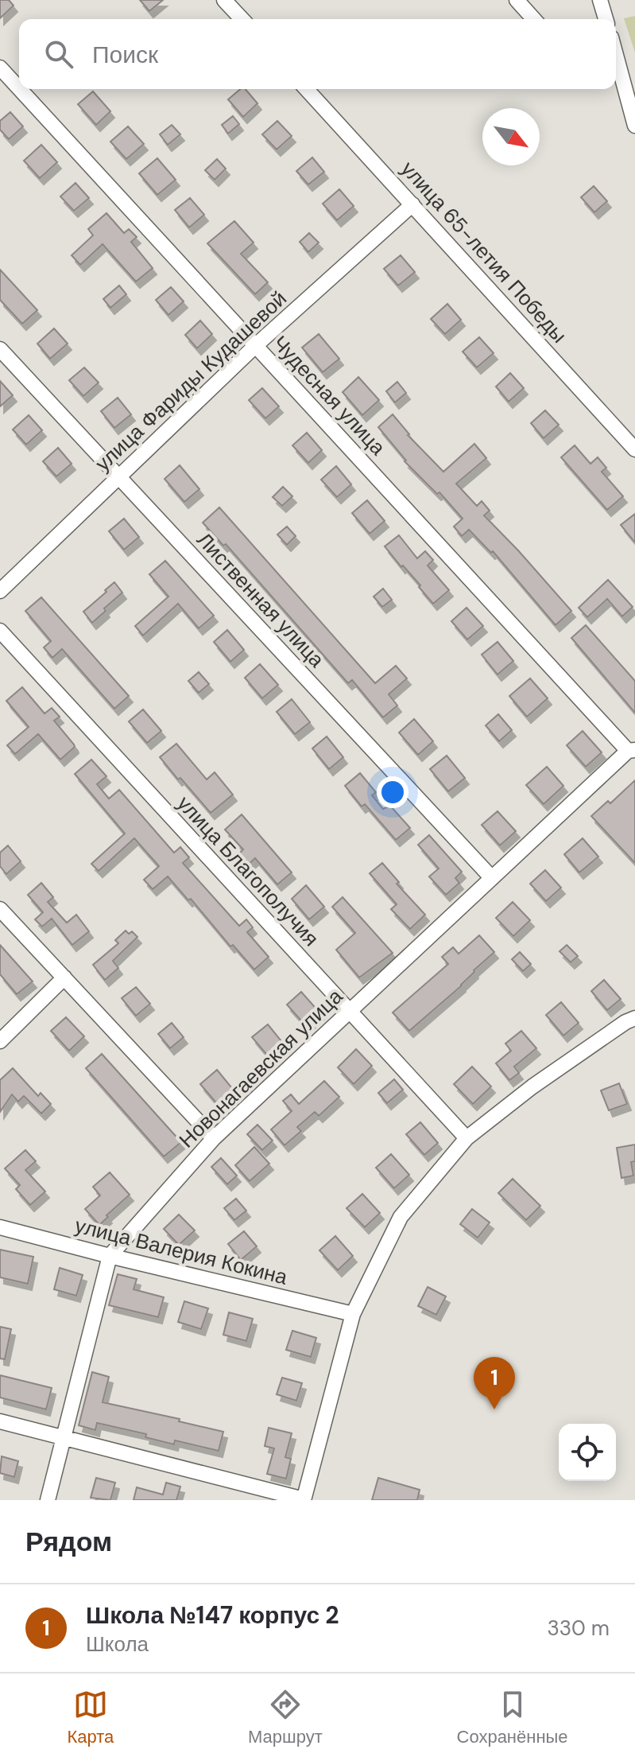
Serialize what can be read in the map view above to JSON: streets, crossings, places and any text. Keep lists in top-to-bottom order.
{
  "streets": {
    "street": [
      "улица 65-летия Победы",
      "улица Фариды Кудашевой",
      "Чудесная улица",
      "Лиственная улица",
      "улица Благополучия",
      "Новонагаевская улица",
      "улица Валерия Кокина"
    ]
  },
  "crossings": [
    ["улица 65-летия Победы", "улица Фариды Кудашевой"],
    ["улица Фариды Кудашевой", "Чудесная улица"],
    ["улица Фариды Кудашевой", "Лиственная улица"],
    ["Чудесная улица", "Новонагаевская улица"],
    ["Лиственная улица", "Новонагаевская улица"],
    ["улица Благополучия", "Новонагаевская улица"],
    ["Новонагаевская улица", "улица Валерия Кокина"]
  ],
  "north": "bottom right",
  "page": {
    "search": "Поиск",
    "pins": "1",
    "heading": "Рядом",
    "list": [
      {
        "mark": "1",
        "name": "Школа №147 корпус 2",
        "note": "Школа",
        "value": "330 m"
      }
    ],
    "nav": ["Карта", "Маршрут", "Сохранённые"]
  }
}
